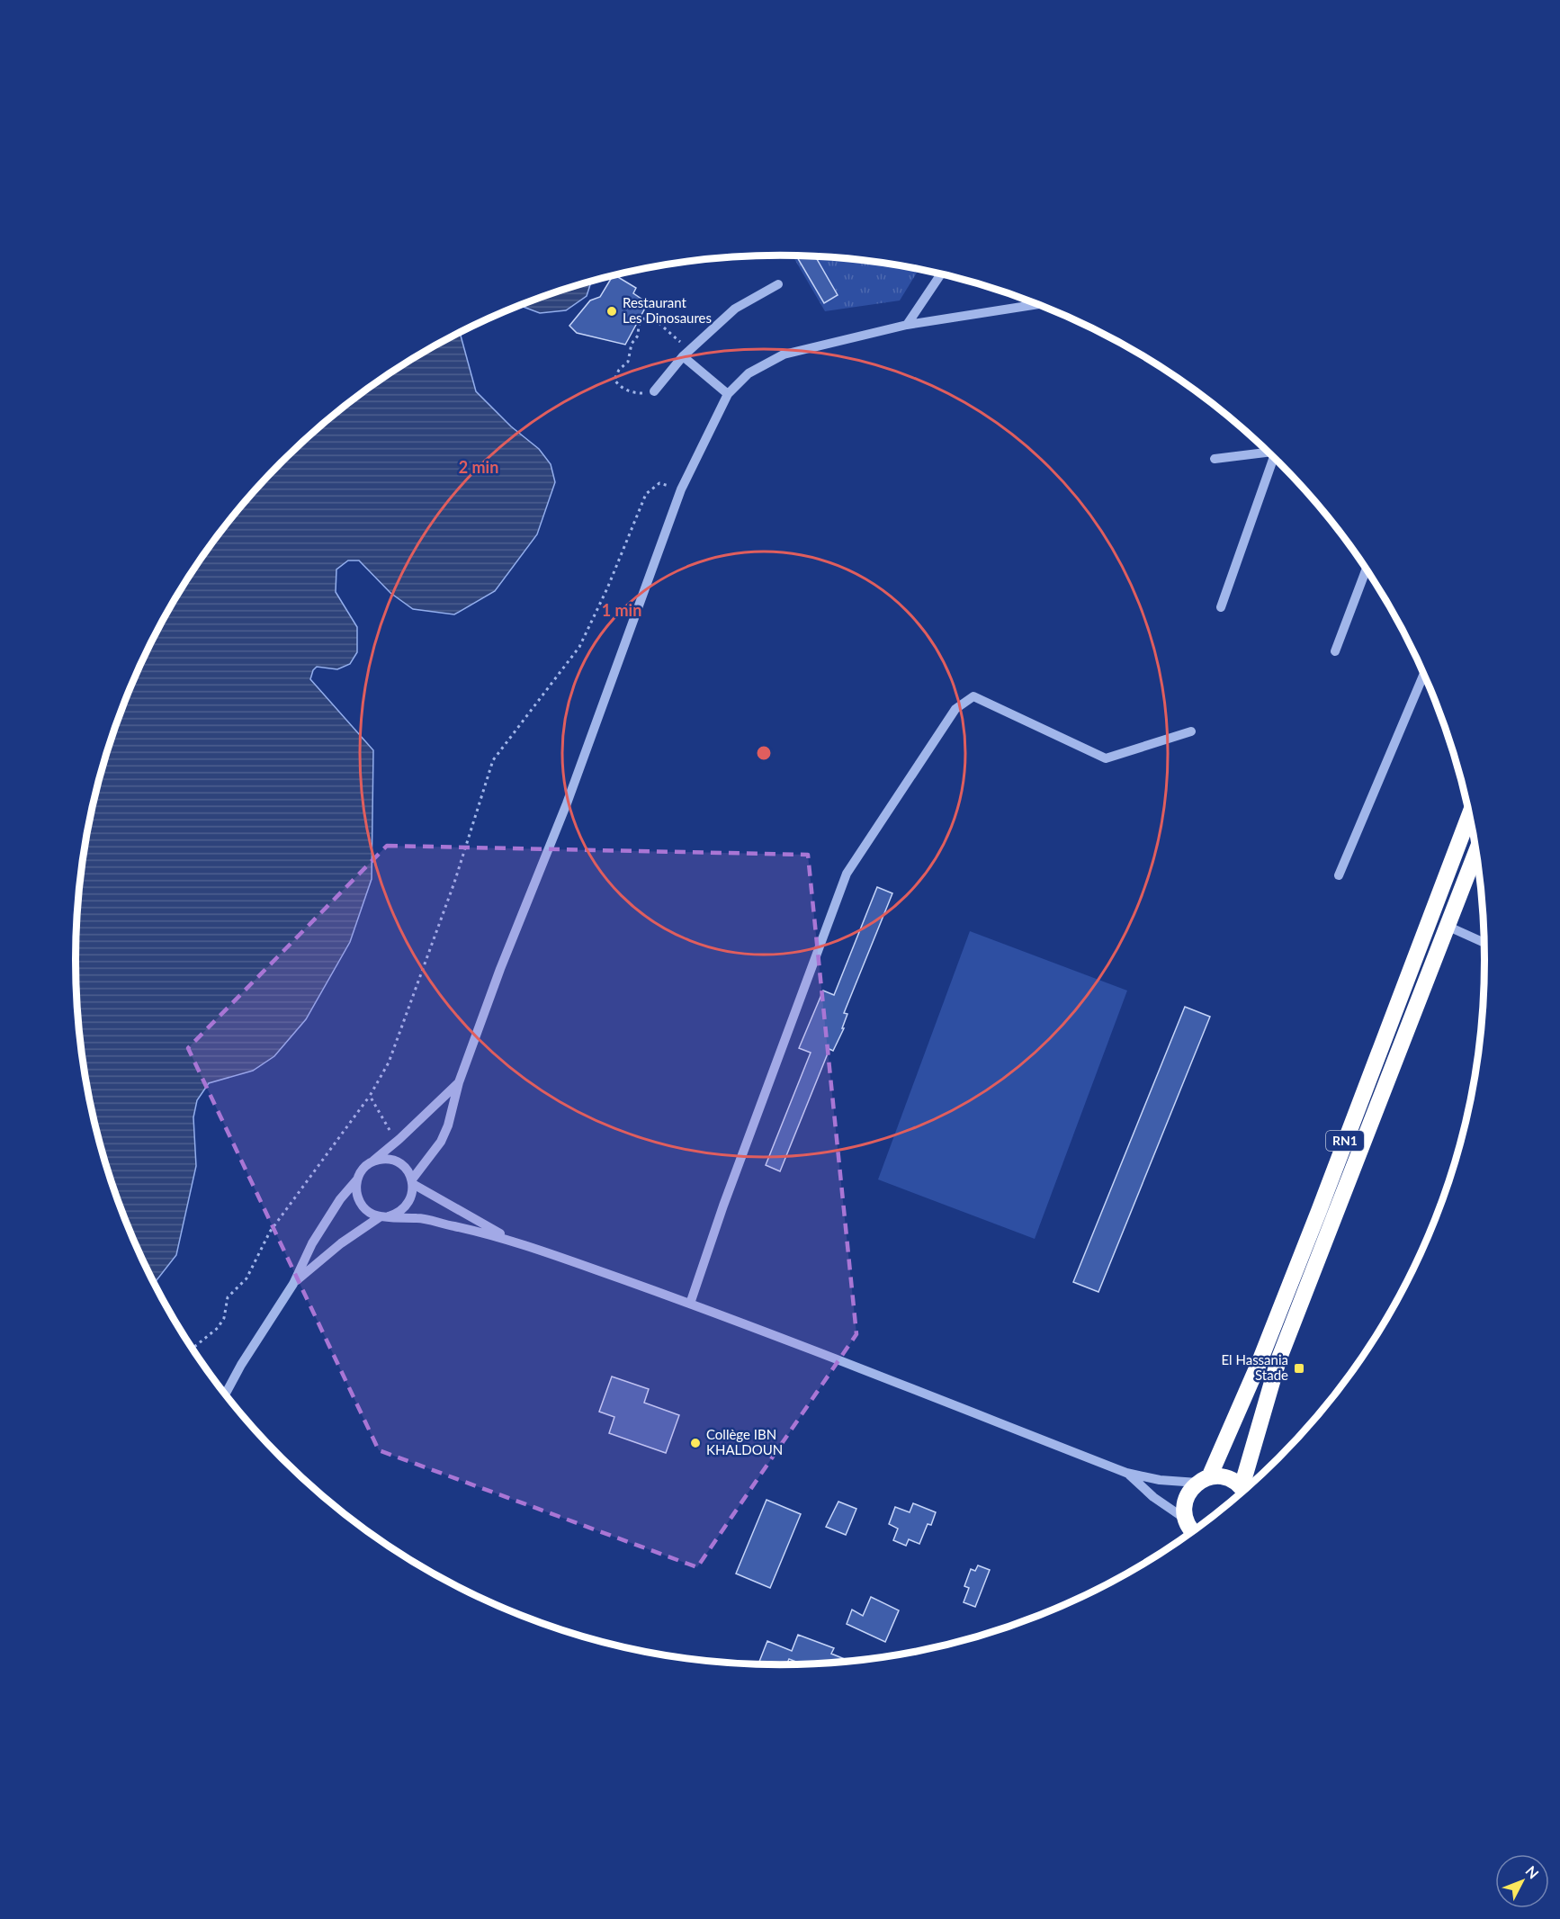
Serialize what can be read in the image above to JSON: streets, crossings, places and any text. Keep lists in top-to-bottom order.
{
  "streets": {
    "highway": ["RN1"]
  },
  "places": {
    "other": ["Restaurant Les Dinosaures", "Collège IBN KHALDOUN"],
    "transit": ["El Hassania Stade"]
  },
  "north": "top right",
  "rings": ["2 min", "1 min"]
}
